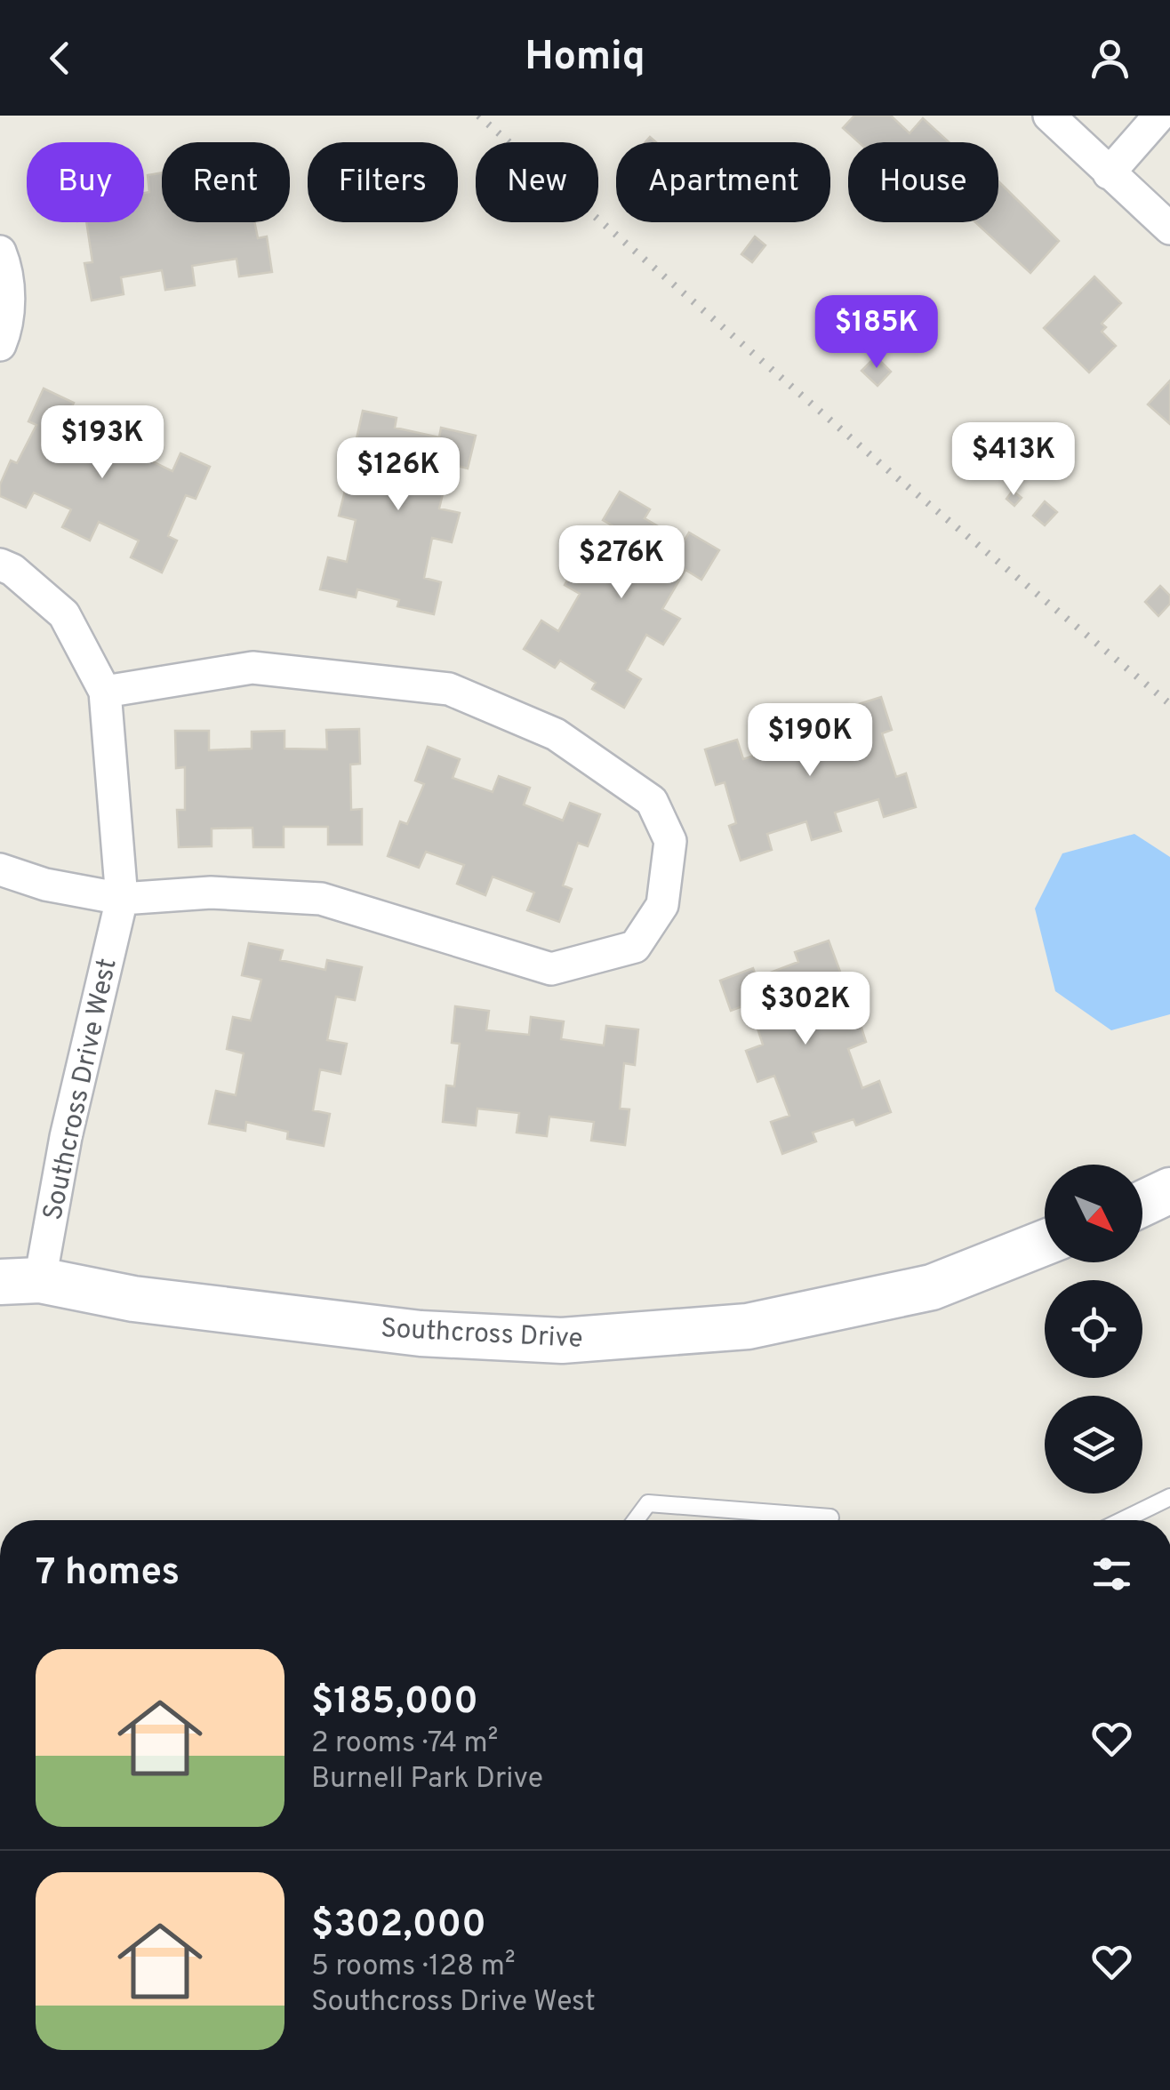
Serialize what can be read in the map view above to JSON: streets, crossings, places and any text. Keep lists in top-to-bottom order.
{
  "streets": {
    "street": ["Southcross Drive West", "Southcross Drive"]
  },
  "crossings": [
    ["Southcross Drive West", "Southcross Drive"]
  ],
  "north": "bottom right",
  "page": {
    "header": "Homiq",
    "chip": [
      "Buy",
      "Rent",
      "Filters",
      "New",
      "Apartment",
      "House"
    ],
    "price": [
      "$185K",
      "$193K",
      "$413K",
      "$126K",
      "$276K",
      "$190K",
      "$302K"
    ],
    "heading": "7 homes",
    "list": [
      {
        "name": "$185,000",
        "note": "2 rooms · 74 m² · Burnell Park Drive"
      },
      {
        "name": "$302,000",
        "note": "5 rooms · 128 m² · Southcross Drive West"
      }
    ]
  }
}
